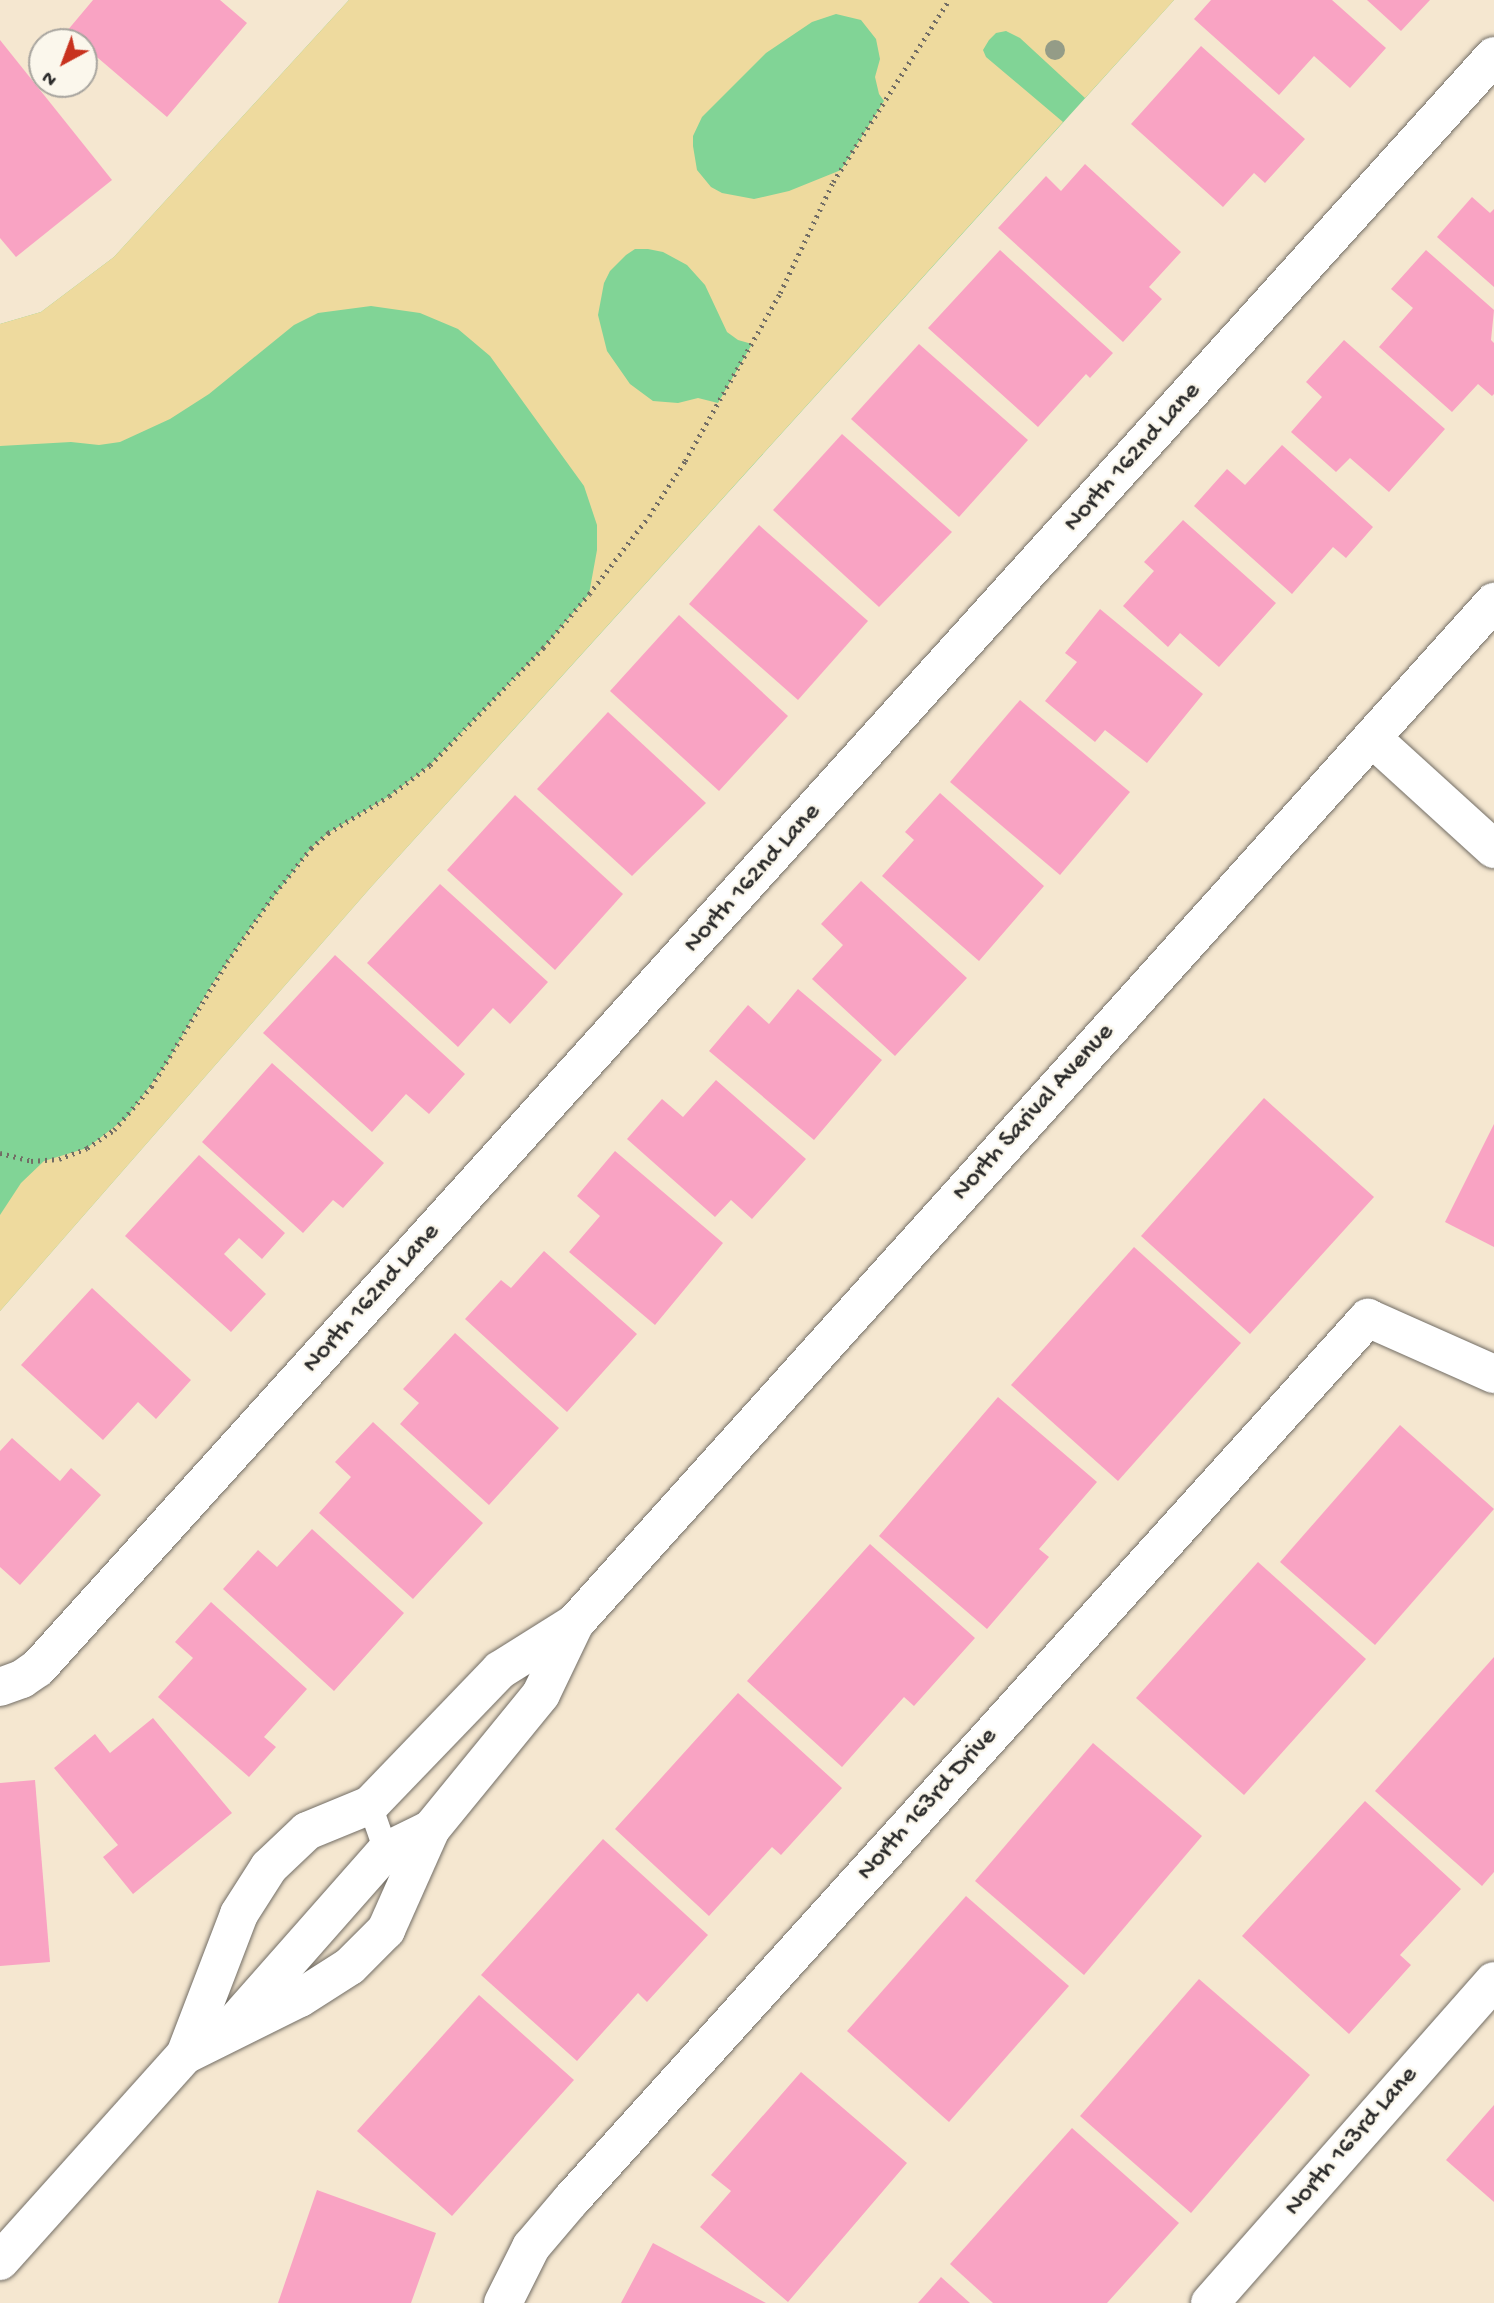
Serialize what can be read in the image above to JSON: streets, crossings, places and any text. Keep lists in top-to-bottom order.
{
  "streets": {
    "street": [
      "North 162nd Lane",
      "North Sarival Avenue",
      "North 163rd Drive",
      "North 163rd Lane"
    ]
  },
  "north": "bottom left"
}
